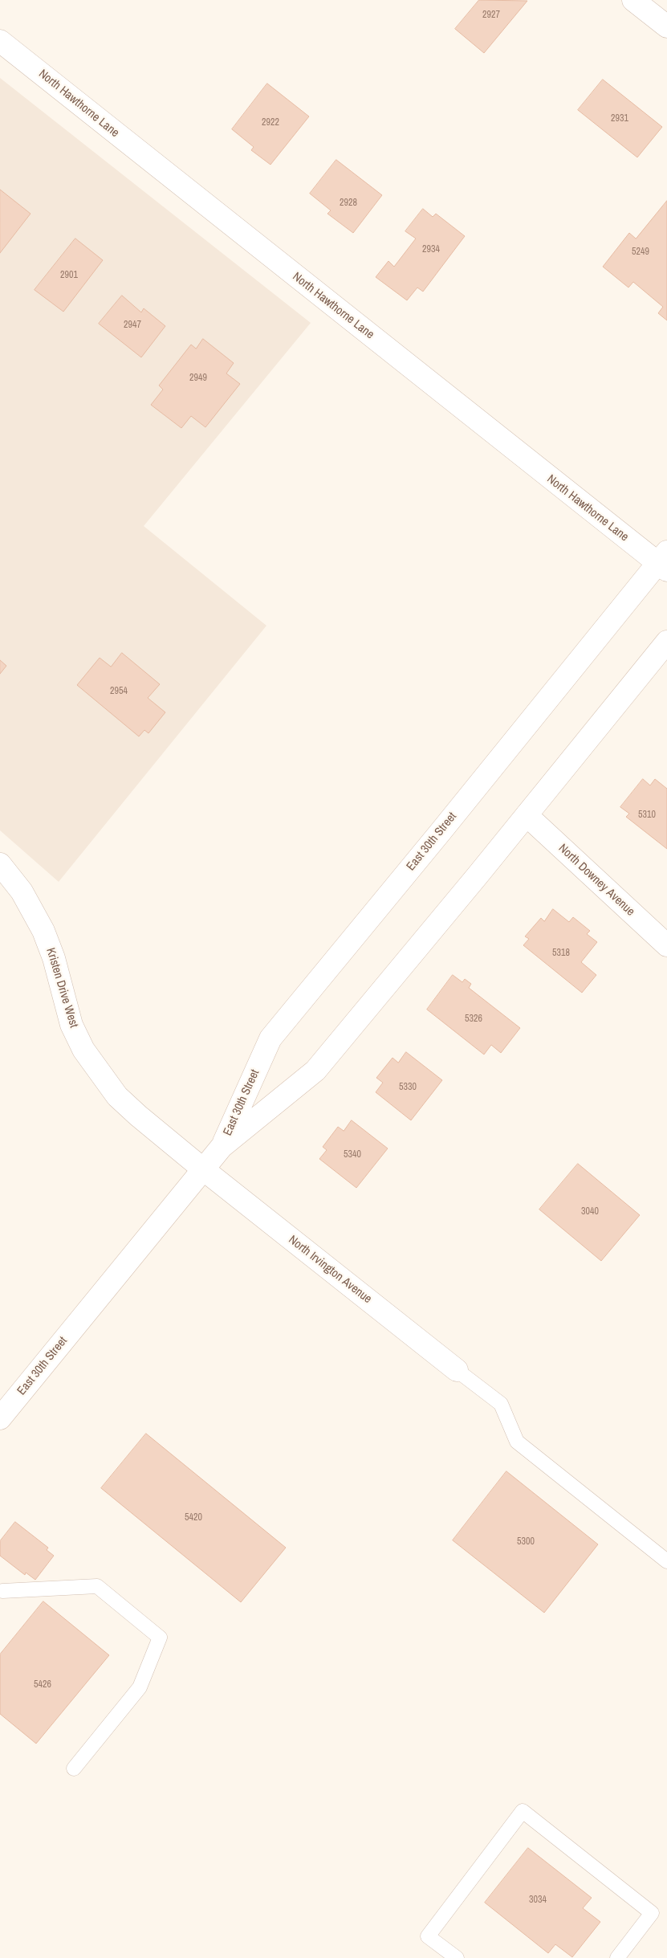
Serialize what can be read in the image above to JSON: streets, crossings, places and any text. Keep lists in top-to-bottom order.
{
  "streets": {
    "street": [
      "North Hawthorne Lane",
      "East 30th Street",
      "North Downey Avenue",
      "Kristen Drive West",
      "North Irvington Avenue"
    ]
  },
  "crossings": [
    ["North Hawthorne Lane", "East 30th Street"],
    ["East 30th Street", "North Downey Avenue"],
    ["East 30th Street", "Kristen Drive West"],
    ["East 30th Street", "North Irvington Avenue"],
    ["Kristen Drive West", "North Irvington Avenue"]
  ],
  "house_numbers": [
    "2927",
    "2931",
    "2922",
    "2928",
    "2934",
    "5249",
    "2901",
    "2947",
    "2949",
    "2954",
    "5310",
    "5318",
    "5326",
    "5330",
    "5340",
    "3040",
    "5420",
    "5300",
    "5426",
    "3034"
  ]
}
